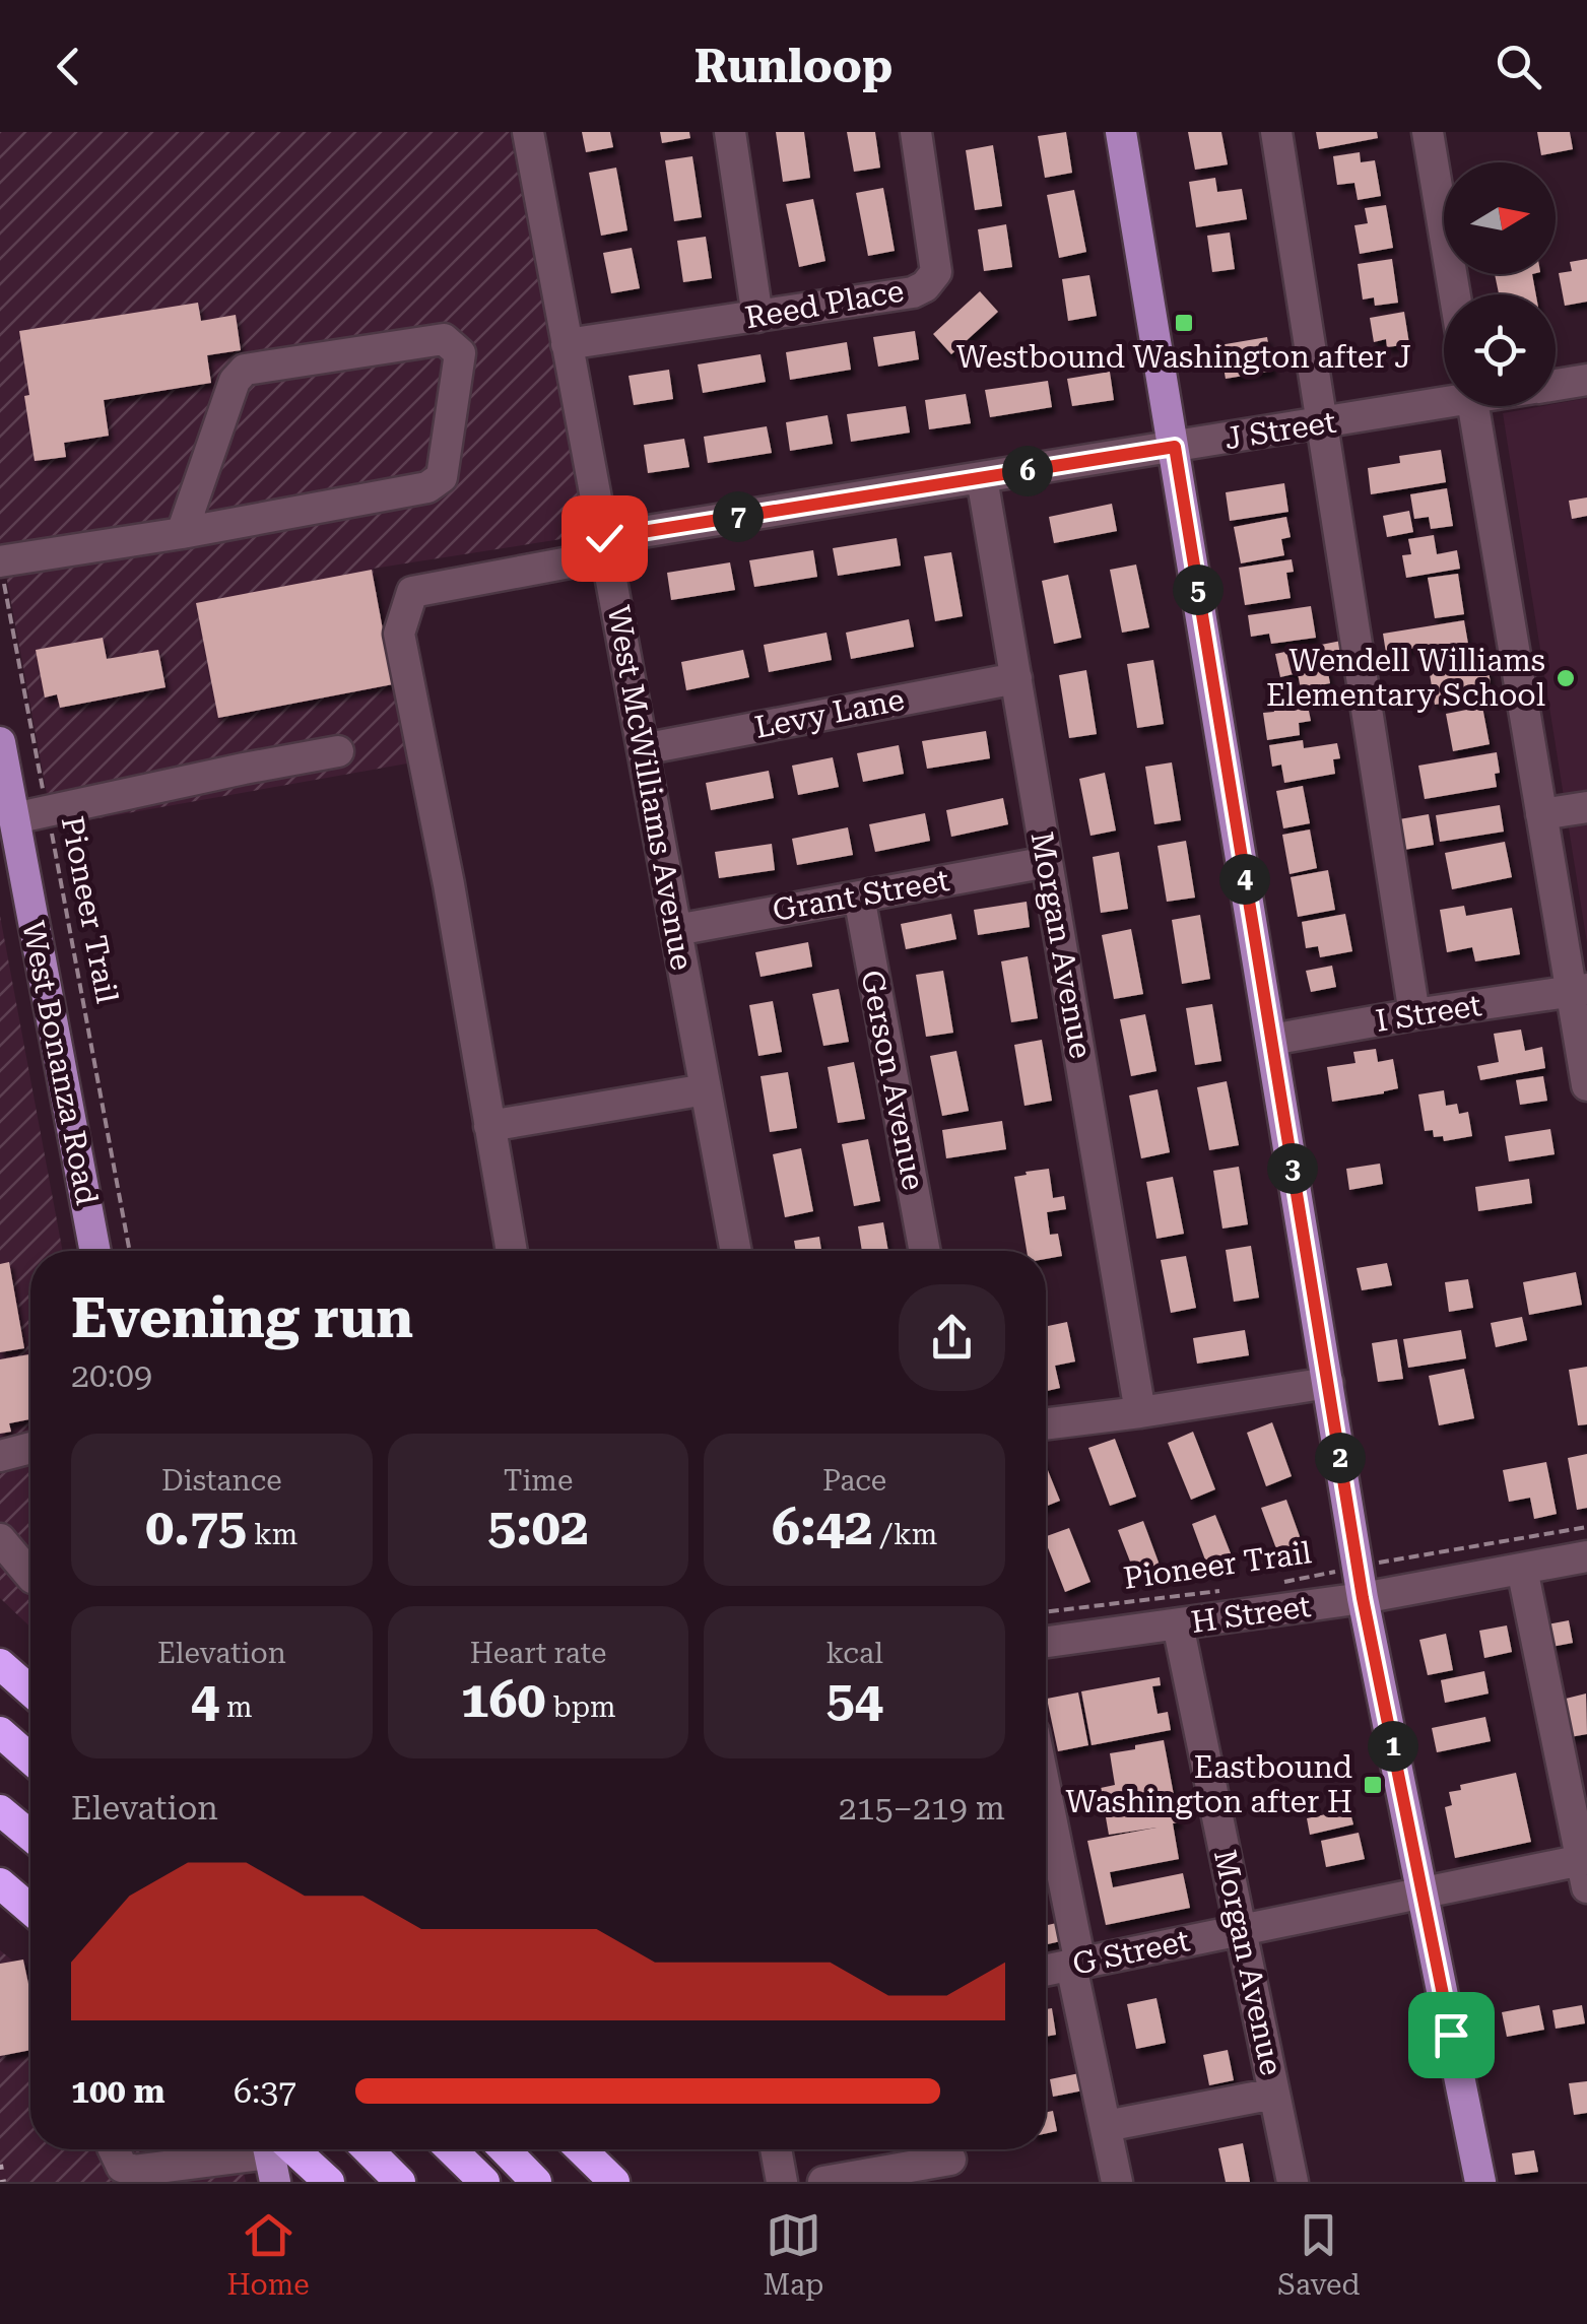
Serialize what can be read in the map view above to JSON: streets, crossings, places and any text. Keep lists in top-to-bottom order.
{
  "streets": {
    "main road": ["West Bonanza Road"],
    "street": [
      "Reed Place",
      "J Street",
      "Levy Lane",
      "West McWilliams Avenue",
      "Grant Street",
      "Morgan Avenue",
      "I Street",
      "Gerson Avenue",
      "H Street",
      "G Street"
    ],
    "path": ["Pioneer Trail"]
  },
  "crossings": [
    ["Reed Place", "West McWilliams Avenue"],
    ["J Street", "West McWilliams Avenue"],
    ["J Street", "Morgan Avenue"],
    ["Levy Lane", "West McWilliams Avenue"],
    ["Levy Lane", "Morgan Avenue"],
    ["West McWilliams Avenue", "Grant Street"],
    ["Grant Street", "Morgan Avenue"],
    ["Grant Street", "Gerson Avenue"],
    ["Morgan Avenue", "H Street"],
    ["Morgan Avenue", "G Street"]
  ],
  "places": {
    "transit": ["Westbound Washington after J", "Eastbound Washington after H"],
    "other": ["Wendell Williams Elementary School"]
  },
  "north": "right",
  "page": {
    "header": "Runloop",
    "pins": [
      "6",
      "7",
      "5",
      "4",
      "3",
      "2",
      "1"
    ],
    "heading": ["Evening run", "20:09"],
    "stats": [
      ["Distance", "0.75 km"],
      ["Time", "5:02"],
      ["Pace", "6:42 /km"],
      ["Elevation", "4 m"],
      ["Heart rate", "160 bpm"],
      ["kcal", "54"]
    ],
    "chart": ["Elevation", "215–219 m"],
    "list": [
      {
        "name": "100 m",
        "note": "6:37"
      }
    ],
    "tabs": ["Home", "Map", "Saved"]
  }
}
